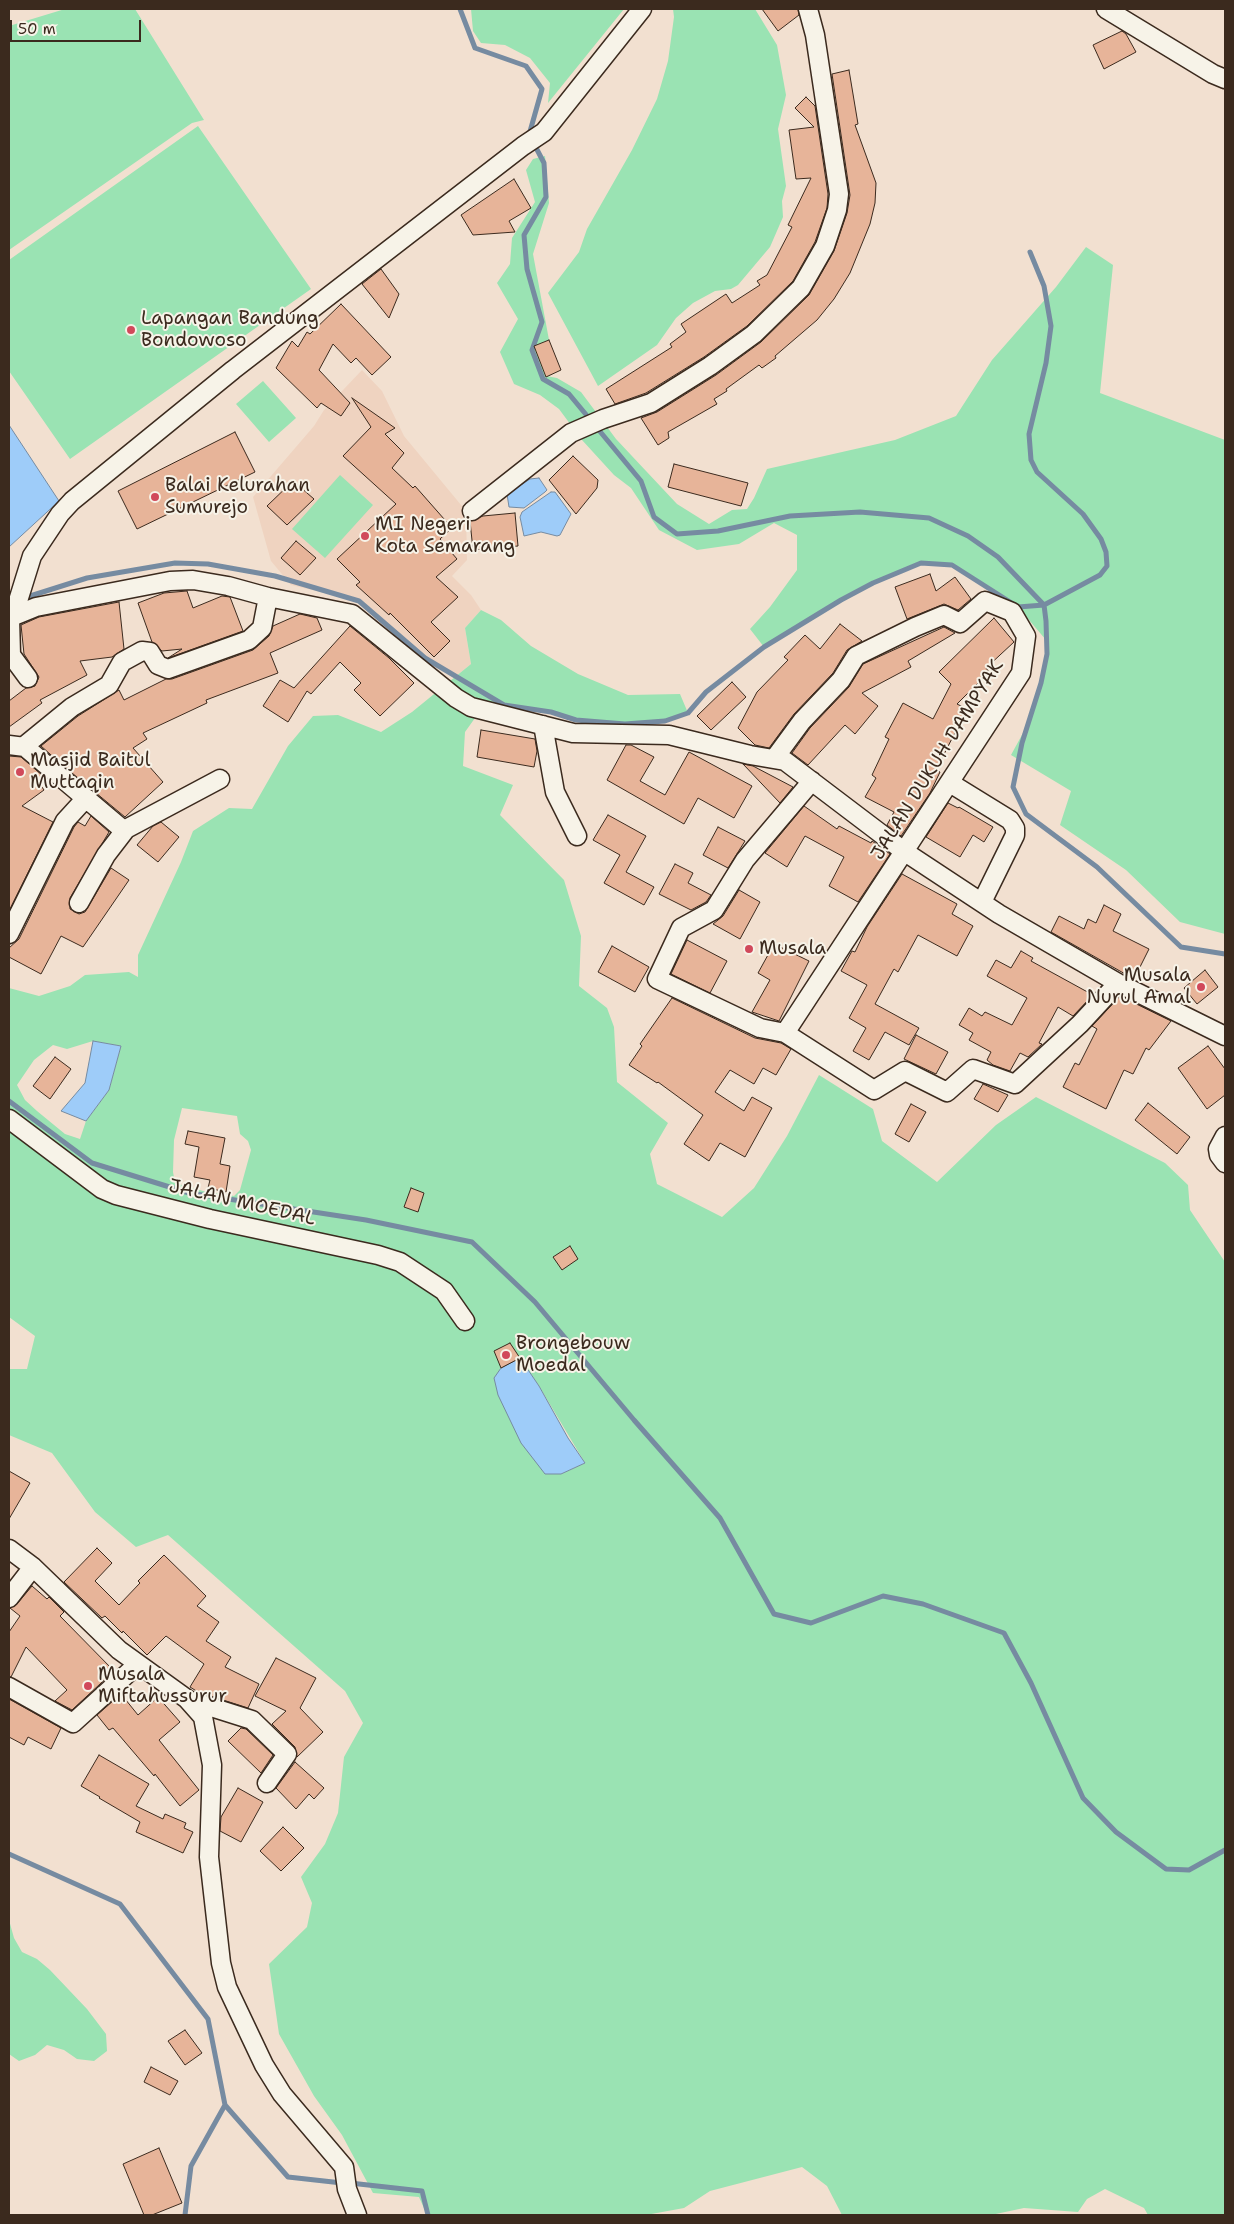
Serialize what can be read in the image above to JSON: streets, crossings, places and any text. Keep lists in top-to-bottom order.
{
  "streets": {
    "street": ["JALAN DUKUH DAMPYAK", "JALAN MOEDAL"]
  },
  "places": [
    "Lapangan Bandung Bondowoso",
    "Balai Kelurahan Sumurejo",
    "MI Negeri Kota Semarang",
    "Masjid Baitul Muttaqin",
    "Musala",
    "Musala Nurul Amal",
    "Brongebouw Moedal",
    "Musala Miftahussurur"
  ],
  "scale_bar": "50 m"
}
